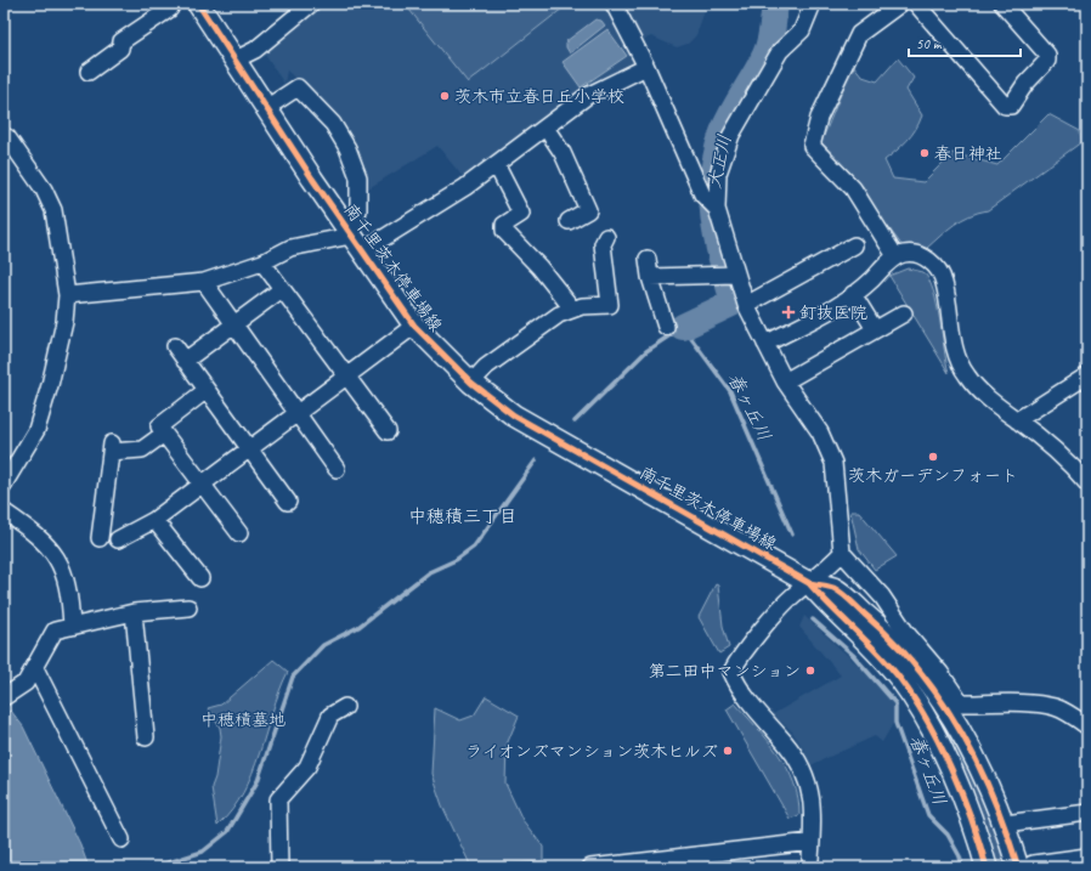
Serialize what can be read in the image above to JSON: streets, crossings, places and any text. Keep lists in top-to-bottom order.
{
  "streets": {
    "main road": ["南千里茨木停車場線"]
  },
  "districts": ["中穂積三丁目"],
  "water": ["大正川", "春ヶ丘川"],
  "parks": ["中穂積墓地"],
  "places": {
    "other": [
      "茨木市立春日丘小学校",
      "春日神社",
      "茨木ガーデンフォート",
      "第二田中マンション",
      "ライオンズマンション茨木ヒルズ"
    ],
    "health": ["釘抜医院"]
  },
  "scale_bar": "50 m"
}
